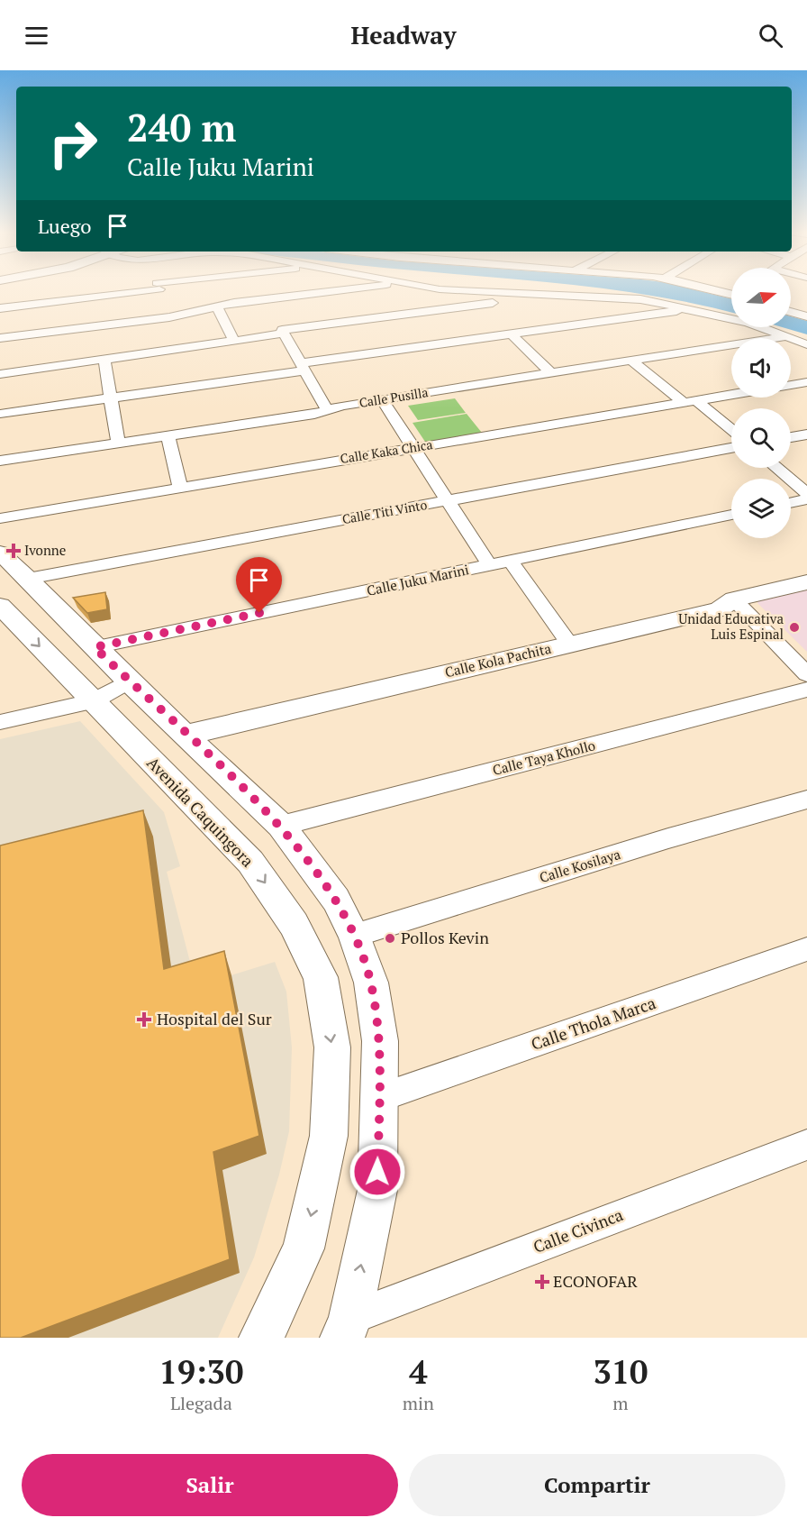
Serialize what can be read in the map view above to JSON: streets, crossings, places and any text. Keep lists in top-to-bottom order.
{
  "streets": {
    "street": [
      "Calle Pusilla",
      "Calle Kaka Chica",
      "Calle Titi Vinto",
      "Calle Juku Marini",
      "Calle Kola Pachita",
      "Calle Taya Khollo",
      "Avenida Caquingora",
      "Calle Kosilaya",
      "Calle Thola Marca",
      "Calle Civinca"
    ]
  },
  "places": {
    "health": ["Ivonne", "Hospital del Sur", "ECONOFAR"],
    "other": ["Unidad Educativa Luis Espinal", "Pollos Kevin"]
  },
  "north": "right",
  "page": {
    "header": "Headway",
    "turn": ["240 m", "Calle Juku Marini"],
    "then": "Luego",
    "eta": [
      "19:30",
      "Llegada",
      "4",
      "min",
      "310",
      "m"
    ],
    "buttons": ["Salir", "Compartir"]
  }
}
